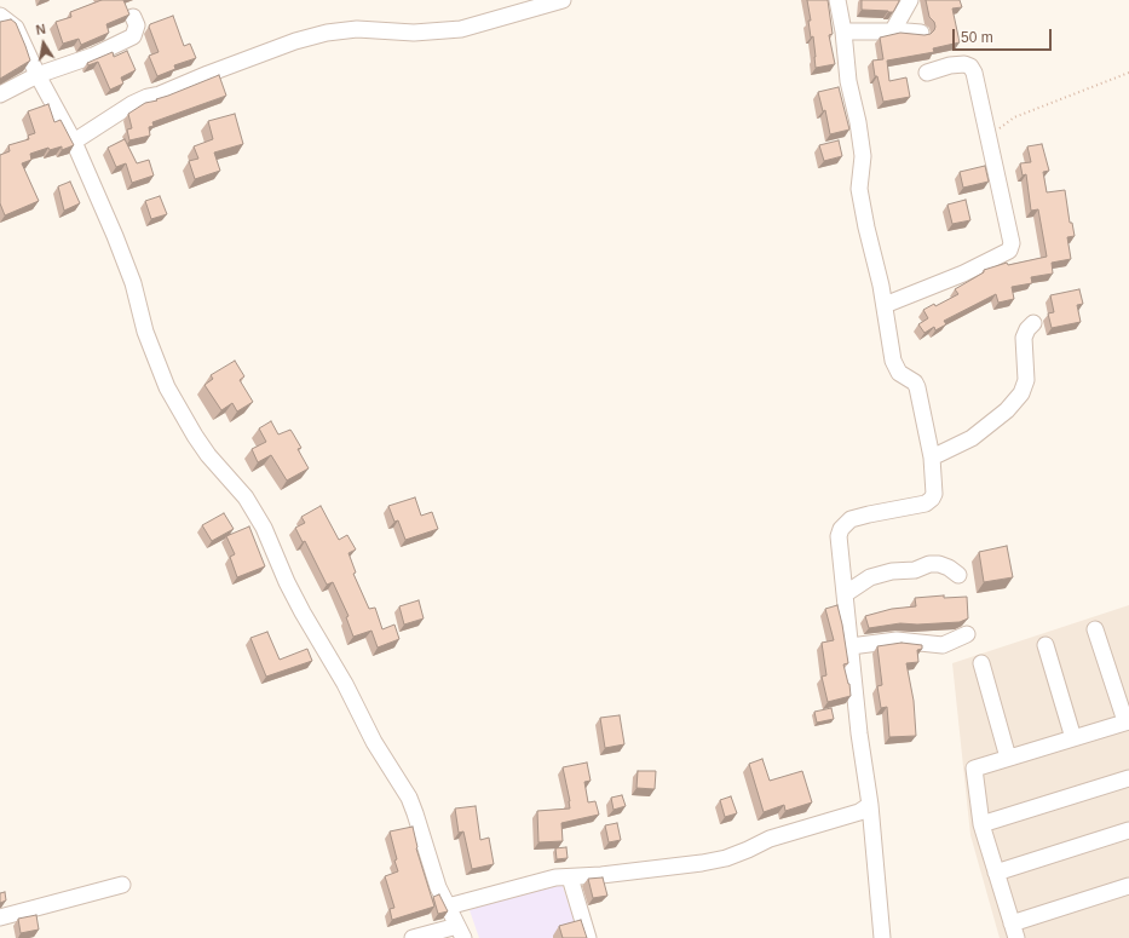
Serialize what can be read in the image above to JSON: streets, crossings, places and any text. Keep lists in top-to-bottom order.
{
  "scale_bar": "50 m",
  "north": "top"
}
